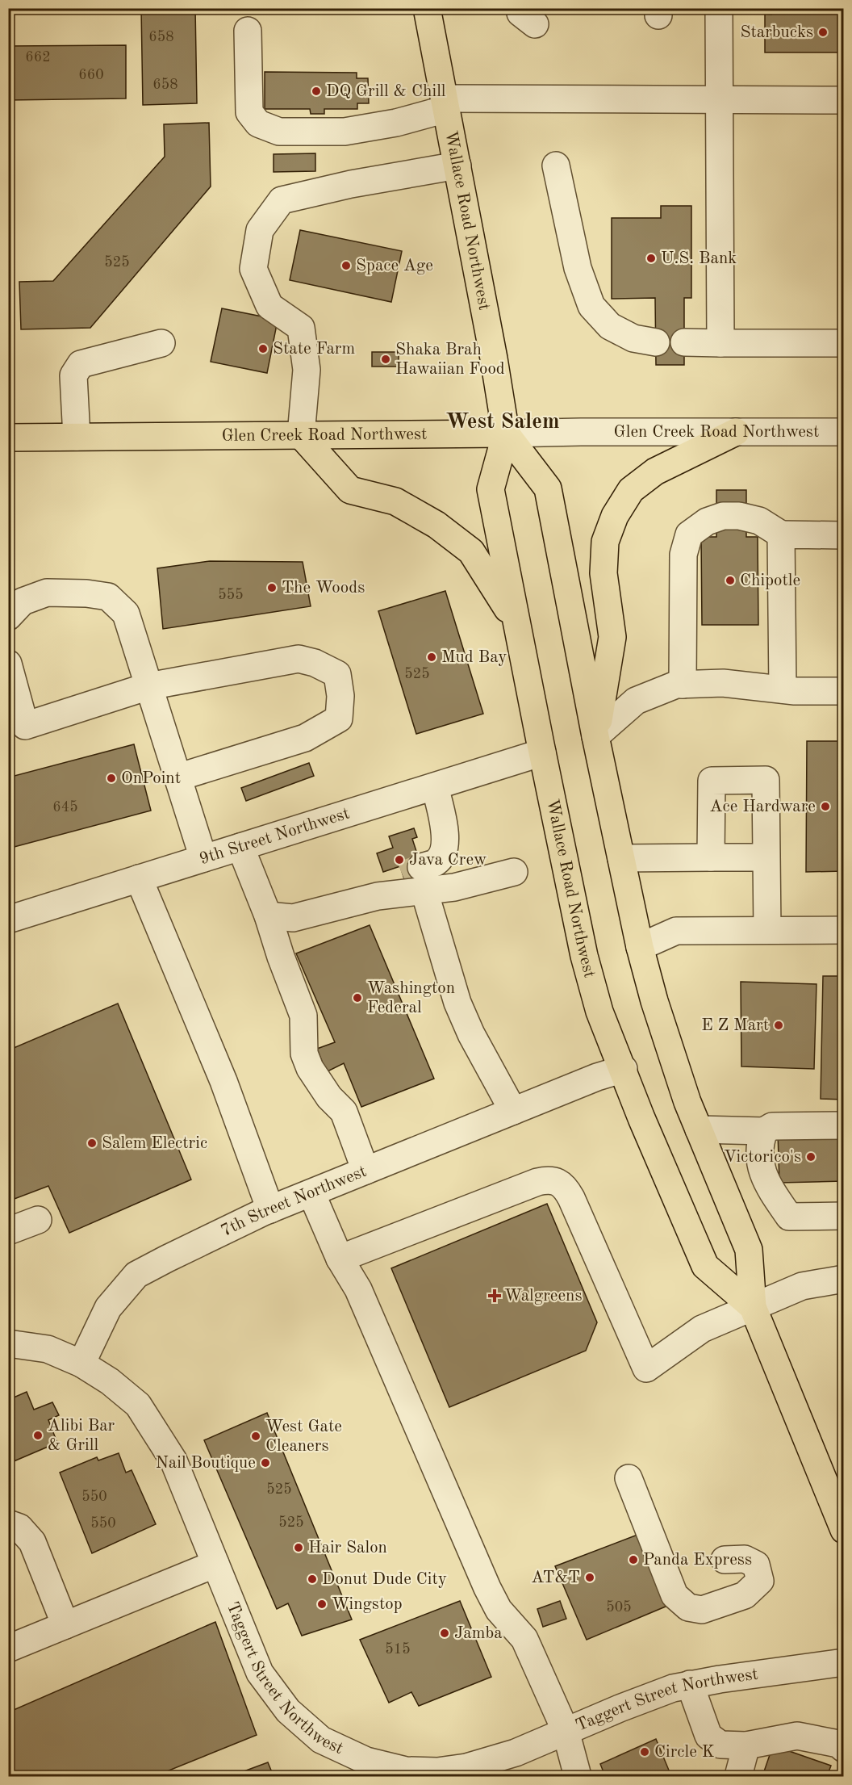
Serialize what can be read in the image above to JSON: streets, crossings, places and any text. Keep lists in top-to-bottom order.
{
  "streets": {
    "main road": ["Wallace Road Northwest", "Glen Creek Road Northwest"],
    "street": ["9th Street Northwest", "7th Street Northwest", "Taggert Street Northwest"]
  },
  "crossings": [
    ["Wallace Road Northwest", "Glen Creek Road Northwest"],
    ["Wallace Road Northwest", "9th Street Northwest"],
    ["Wallace Road Northwest", "7th Street Northwest"],
    ["7th Street Northwest", "Taggert Street Northwest"]
  ],
  "districts": ["West Salem"],
  "places": {
    "other": [
      "Starbucks",
      "DQ Grill & Chill",
      "U.S. Bank",
      "Space Age",
      "State Farm",
      "Shaka Brah Hawaiian Food",
      "Chipotle",
      "The Woods",
      "Mud Bay",
      "OnPoint",
      "Ace Hardware",
      "Java Crew",
      "Washington Federal",
      "E Z Mart",
      "Salem Electric",
      "Victorico's",
      "Alibi Bar & Grill",
      "West Gate Cleaners",
      "Nail Boutique",
      "Hair Salon",
      "Panda Express",
      "AT&T",
      "Donut Dude City",
      "Wingstop",
      "Jamba",
      "Circle K"
    ],
    "health": ["Walgreens"]
  },
  "house_numbers": [
    "658",
    "662",
    "660",
    "658",
    "525",
    "555",
    "525",
    "645",
    "525",
    "550",
    "525",
    "550",
    "505",
    "515"
  ]
}
